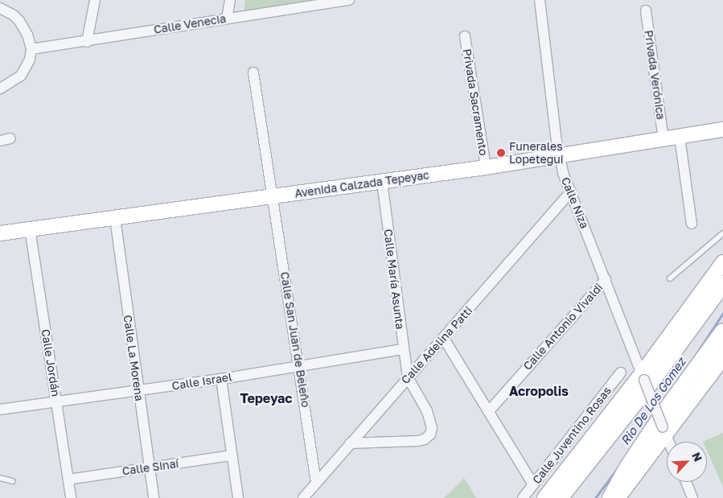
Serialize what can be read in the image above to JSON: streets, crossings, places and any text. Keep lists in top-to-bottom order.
{
  "streets": {
    "street": [
      "Calle Venecia",
      "Privada Verónica",
      "Privada Sacramento",
      "Avenida Calzada Tepeyac",
      "Calle Niza",
      "Calle María Asunta",
      "Calle Antonio Vivaldi",
      "Calle San Juan de Beleño",
      "Calle Adelina Patti",
      "Calle La Morena",
      "Calle Jordán",
      "Calle Israel",
      "Calle Juventino Rosas",
      "Calle Sinaí"
    ]
  },
  "crossings": [
    ["Privada Verónica", "Avenida Calzada Tepeyac"],
    ["Privada Sacramento", "Avenida Calzada Tepeyac"],
    ["Avenida Calzada Tepeyac", "Calle Niza"],
    ["Avenida Calzada Tepeyac", "Calle María Asunta"],
    ["Avenida Calzada Tepeyac", "Calle San Juan de Beleño"],
    ["Avenida Calzada Tepeyac", "Calle La Morena"],
    ["Avenida Calzada Tepeyac", "Calle Jordán"],
    ["Calle Niza", "Calle Antonio Vivaldi"],
    ["Calle Niza", "Calle Adelina Patti"],
    ["Calle Niza", "Calle Juventino Rosas"],
    ["Calle María Asunta", "Calle Adelina Patti"],
    ["Calle María Asunta", "Calle Israel"],
    ["Calle San Juan de Beleño", "Calle Adelina Patti"],
    ["Calle San Juan de Beleño", "Calle Israel"],
    ["Calle La Morena", "Calle Israel"],
    ["Calle La Morena", "Calle Sinaí"],
    ["Calle Jordán", "Calle Israel"],
    ["Calle Jordán", "Calle Sinaí"]
  ],
  "districts": ["Acropolis", "Tepeyac"],
  "water": ["Rio De Los Gomez"],
  "places": ["Funerales Lopetegui"],
  "north": "top right"
}
